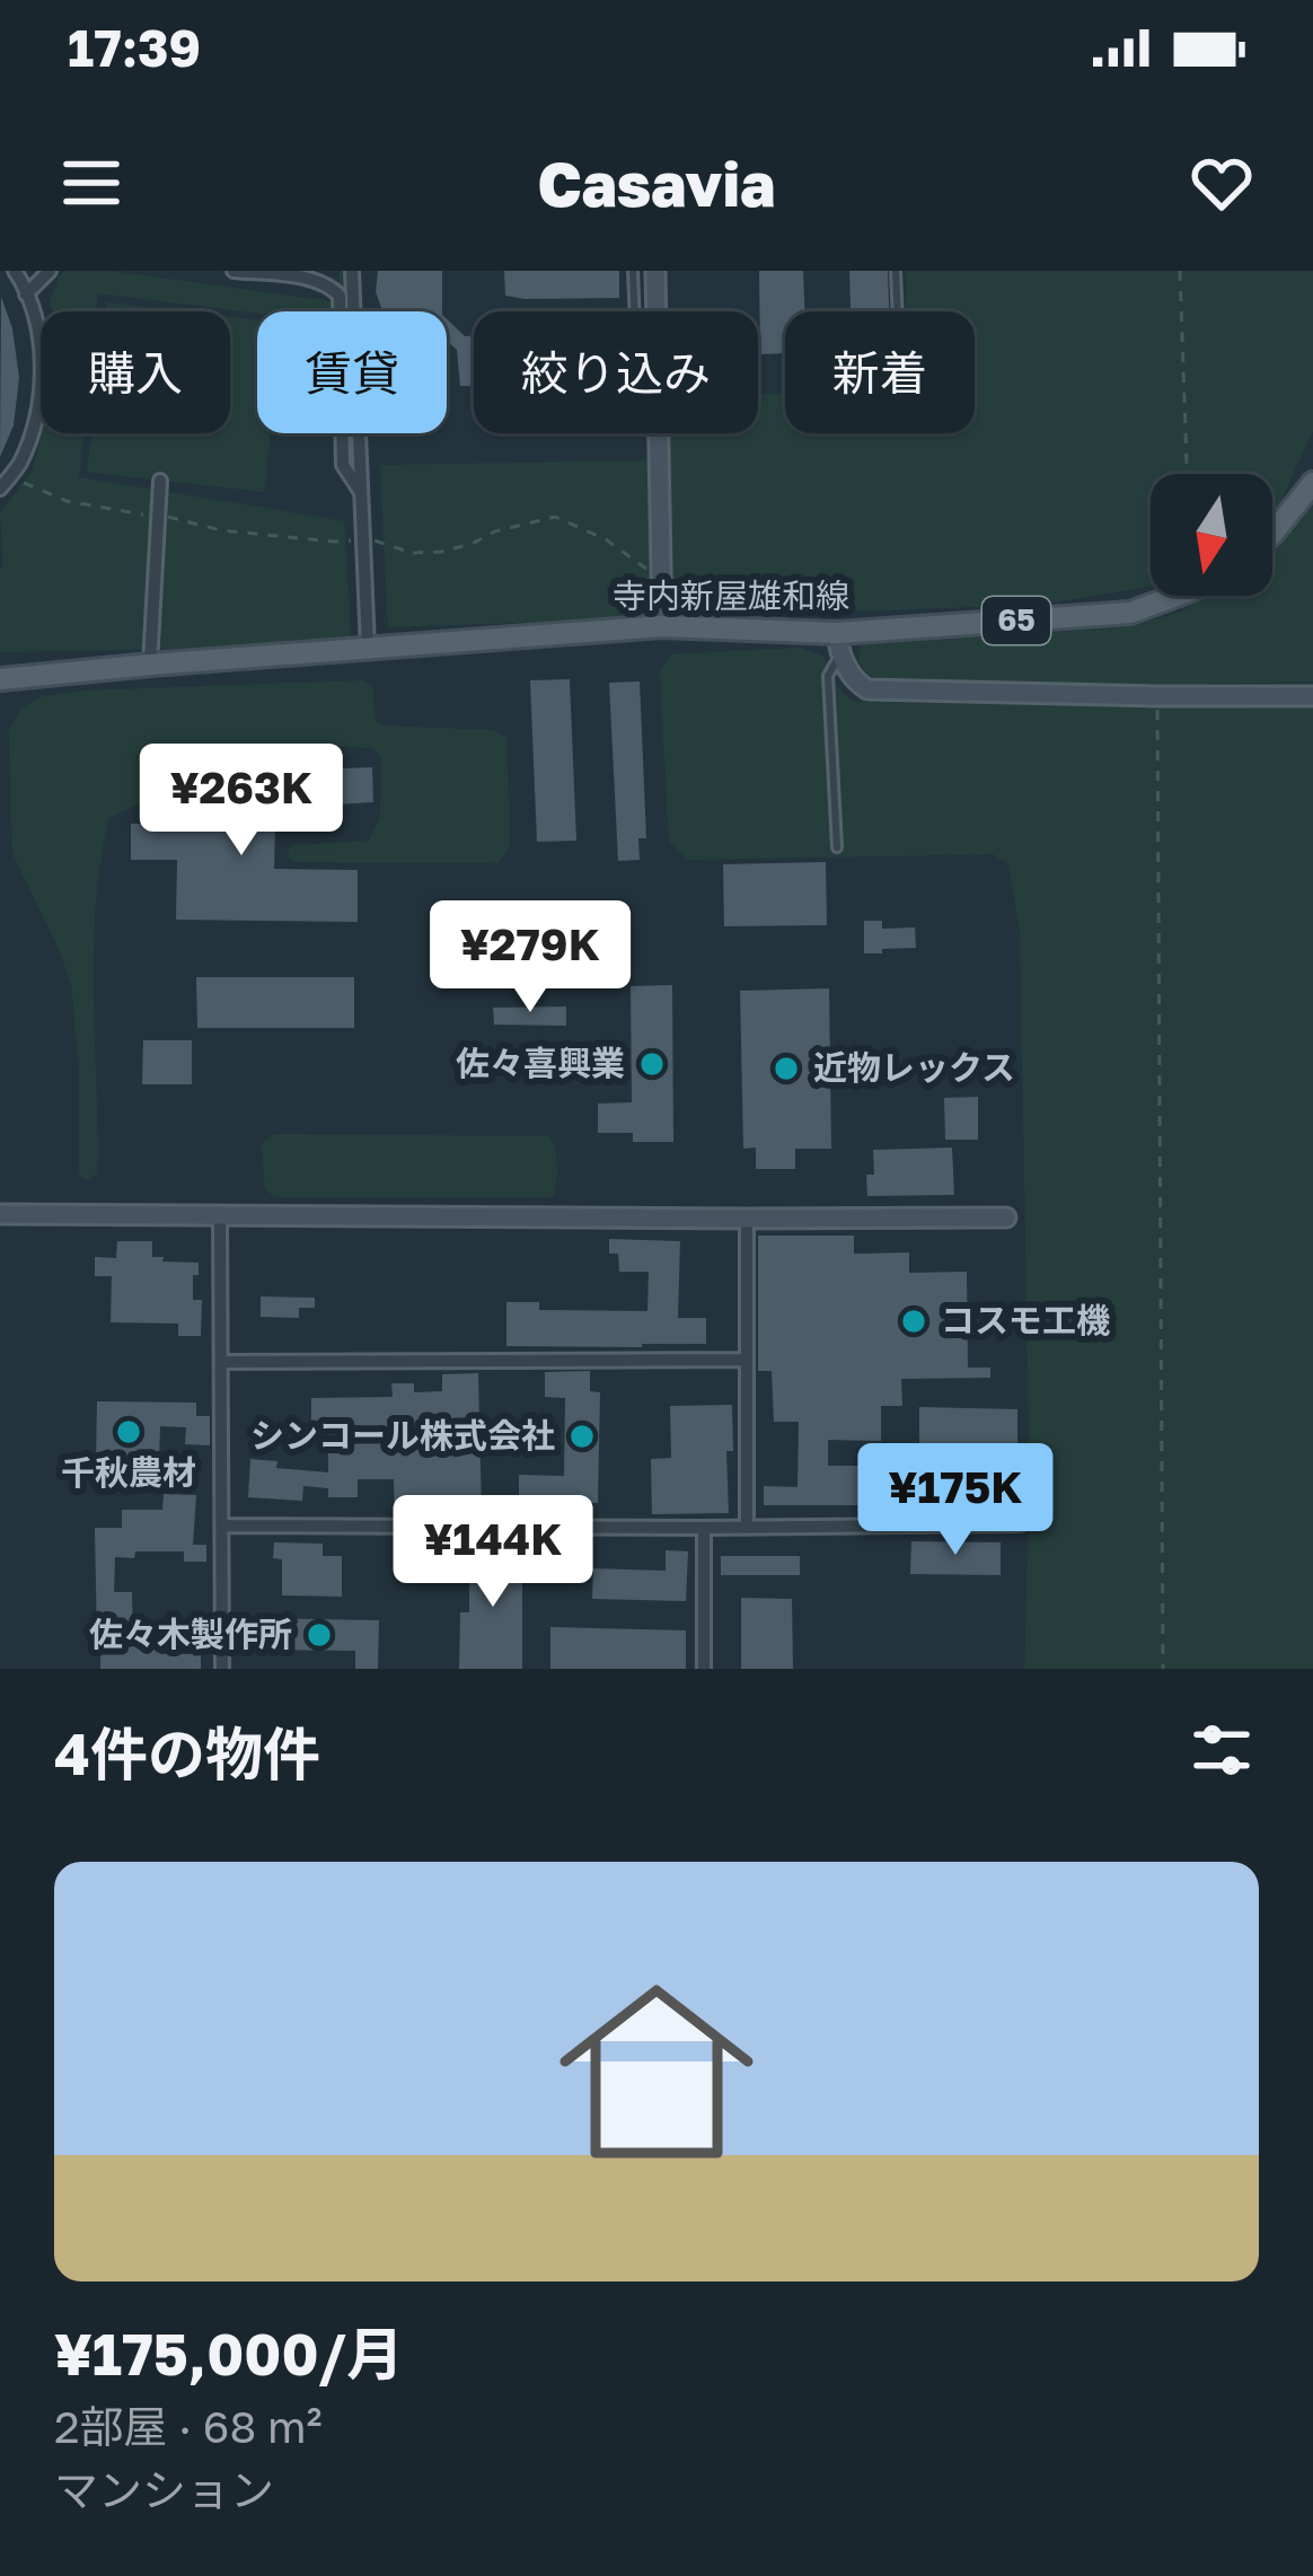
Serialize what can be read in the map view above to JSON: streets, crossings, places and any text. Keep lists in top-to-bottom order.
{
  "streets": {
    "main road": ["寺内新屋雄和線", "65"]
  },
  "places": [
    "佐々喜興業",
    "近物レックス",
    "コスモ工機",
    "千秋農材",
    "シンコール株式会社",
    "佐々木製作所"
  ],
  "north": "bottom",
  "page": {
    "status": "17:39",
    "header": "Casavia",
    "chip": [
      "購入",
      "賃貸",
      "絞り込み",
      "新着"
    ],
    "price": [
      "¥263K",
      "¥279K",
      "¥175K",
      "¥144K"
    ],
    "heading": "4件の物件",
    "list": [
      {
        "name": "¥175,000/月",
        "note": "2部屋 · 68 m² · マンション"
      }
    ]
  }
}
